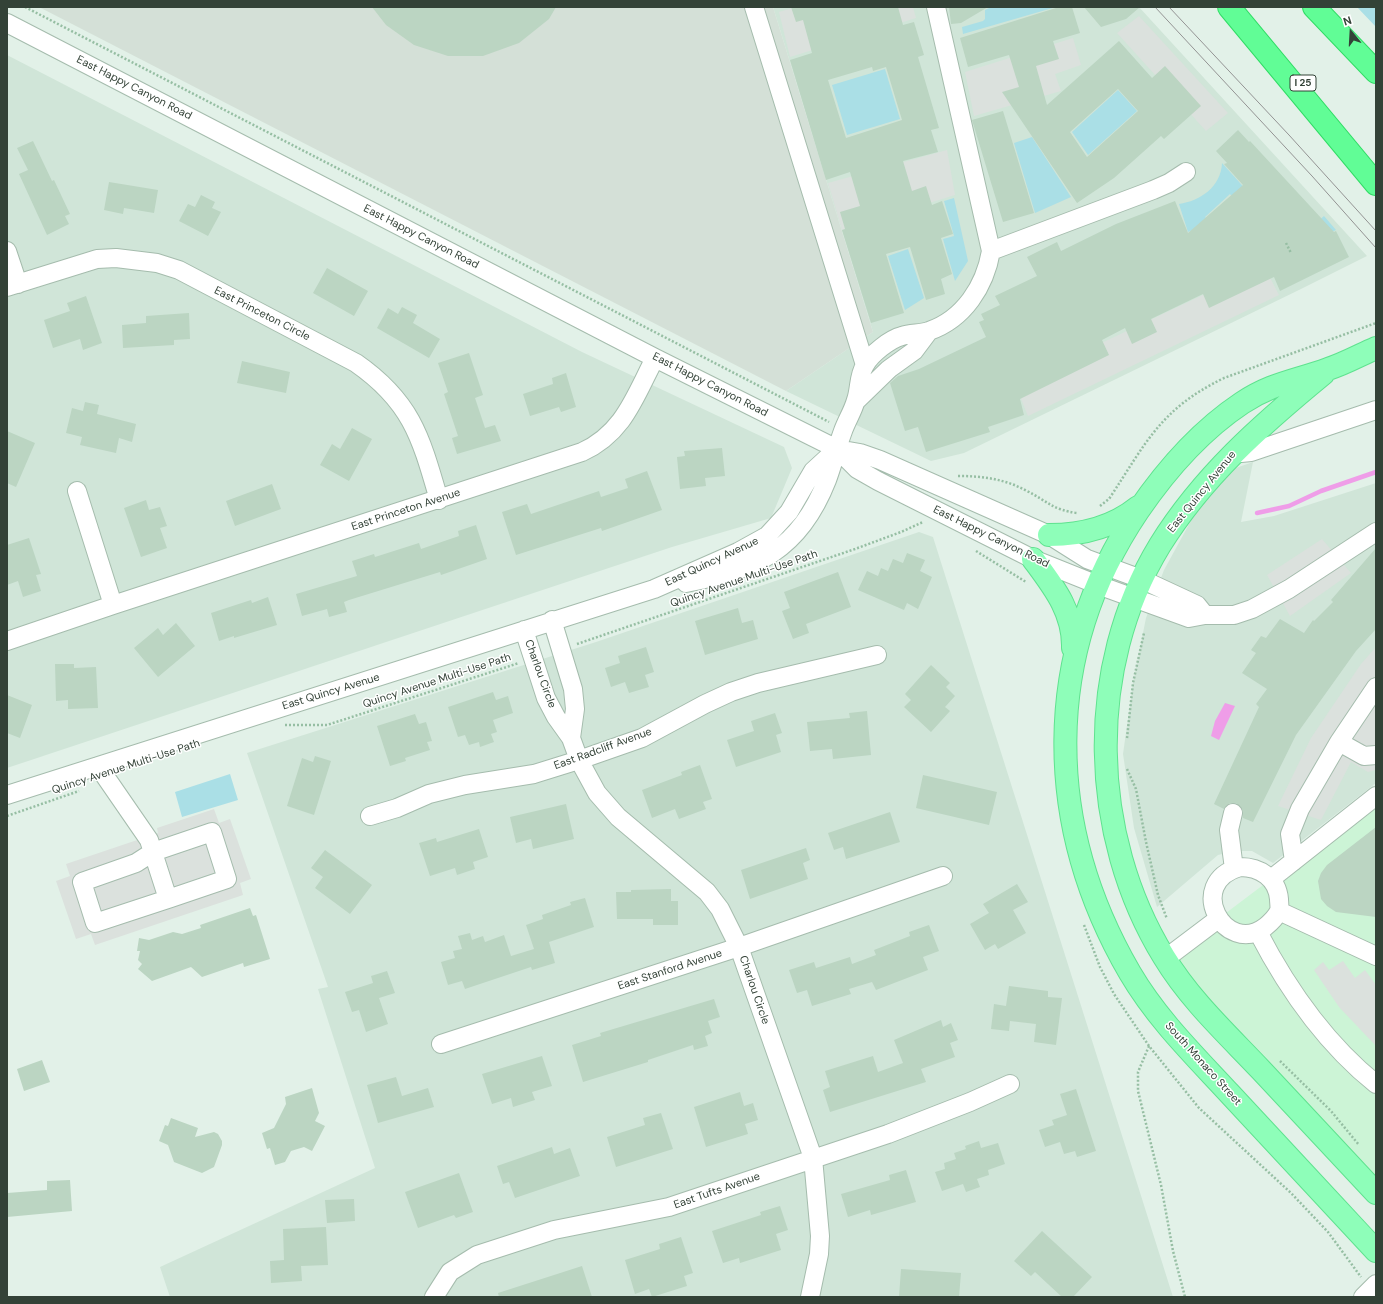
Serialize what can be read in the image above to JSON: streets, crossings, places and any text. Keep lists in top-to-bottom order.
{
  "streets": {
    "highway": ["I 25"],
    "main road": ["East Quincy Avenue", "South Monaco Street"],
    "street": [
      "East Happy Canyon Road",
      "East Princeton Circle",
      "East Princeton Avenue",
      "Charlou Circle",
      "East Radcliff Avenue",
      "East Stanford Avenue",
      "East Tufts Avenue"
    ],
    "path": ["Quincy Avenue Multi-Use Path"]
  },
  "crossings": [
    ["East Happy Canyon Road", "East Quincy Avenue"],
    ["East Happy Canyon Road", "East Princeton Avenue"],
    ["East Happy Canyon Road", "South Monaco Street"],
    ["East Princeton Circle", "East Princeton Avenue"],
    ["East Quincy Avenue", "Charlou Circle"],
    ["East Quincy Avenue", "South Monaco Street"],
    ["Quincy Avenue Multi-Use Path", "Charlou Circle"],
    ["Charlou Circle", "East Radcliff Avenue"],
    ["Charlou Circle", "East Stanford Avenue"],
    ["Charlou Circle", "East Tufts Avenue"]
  ],
  "north": "top"
}
